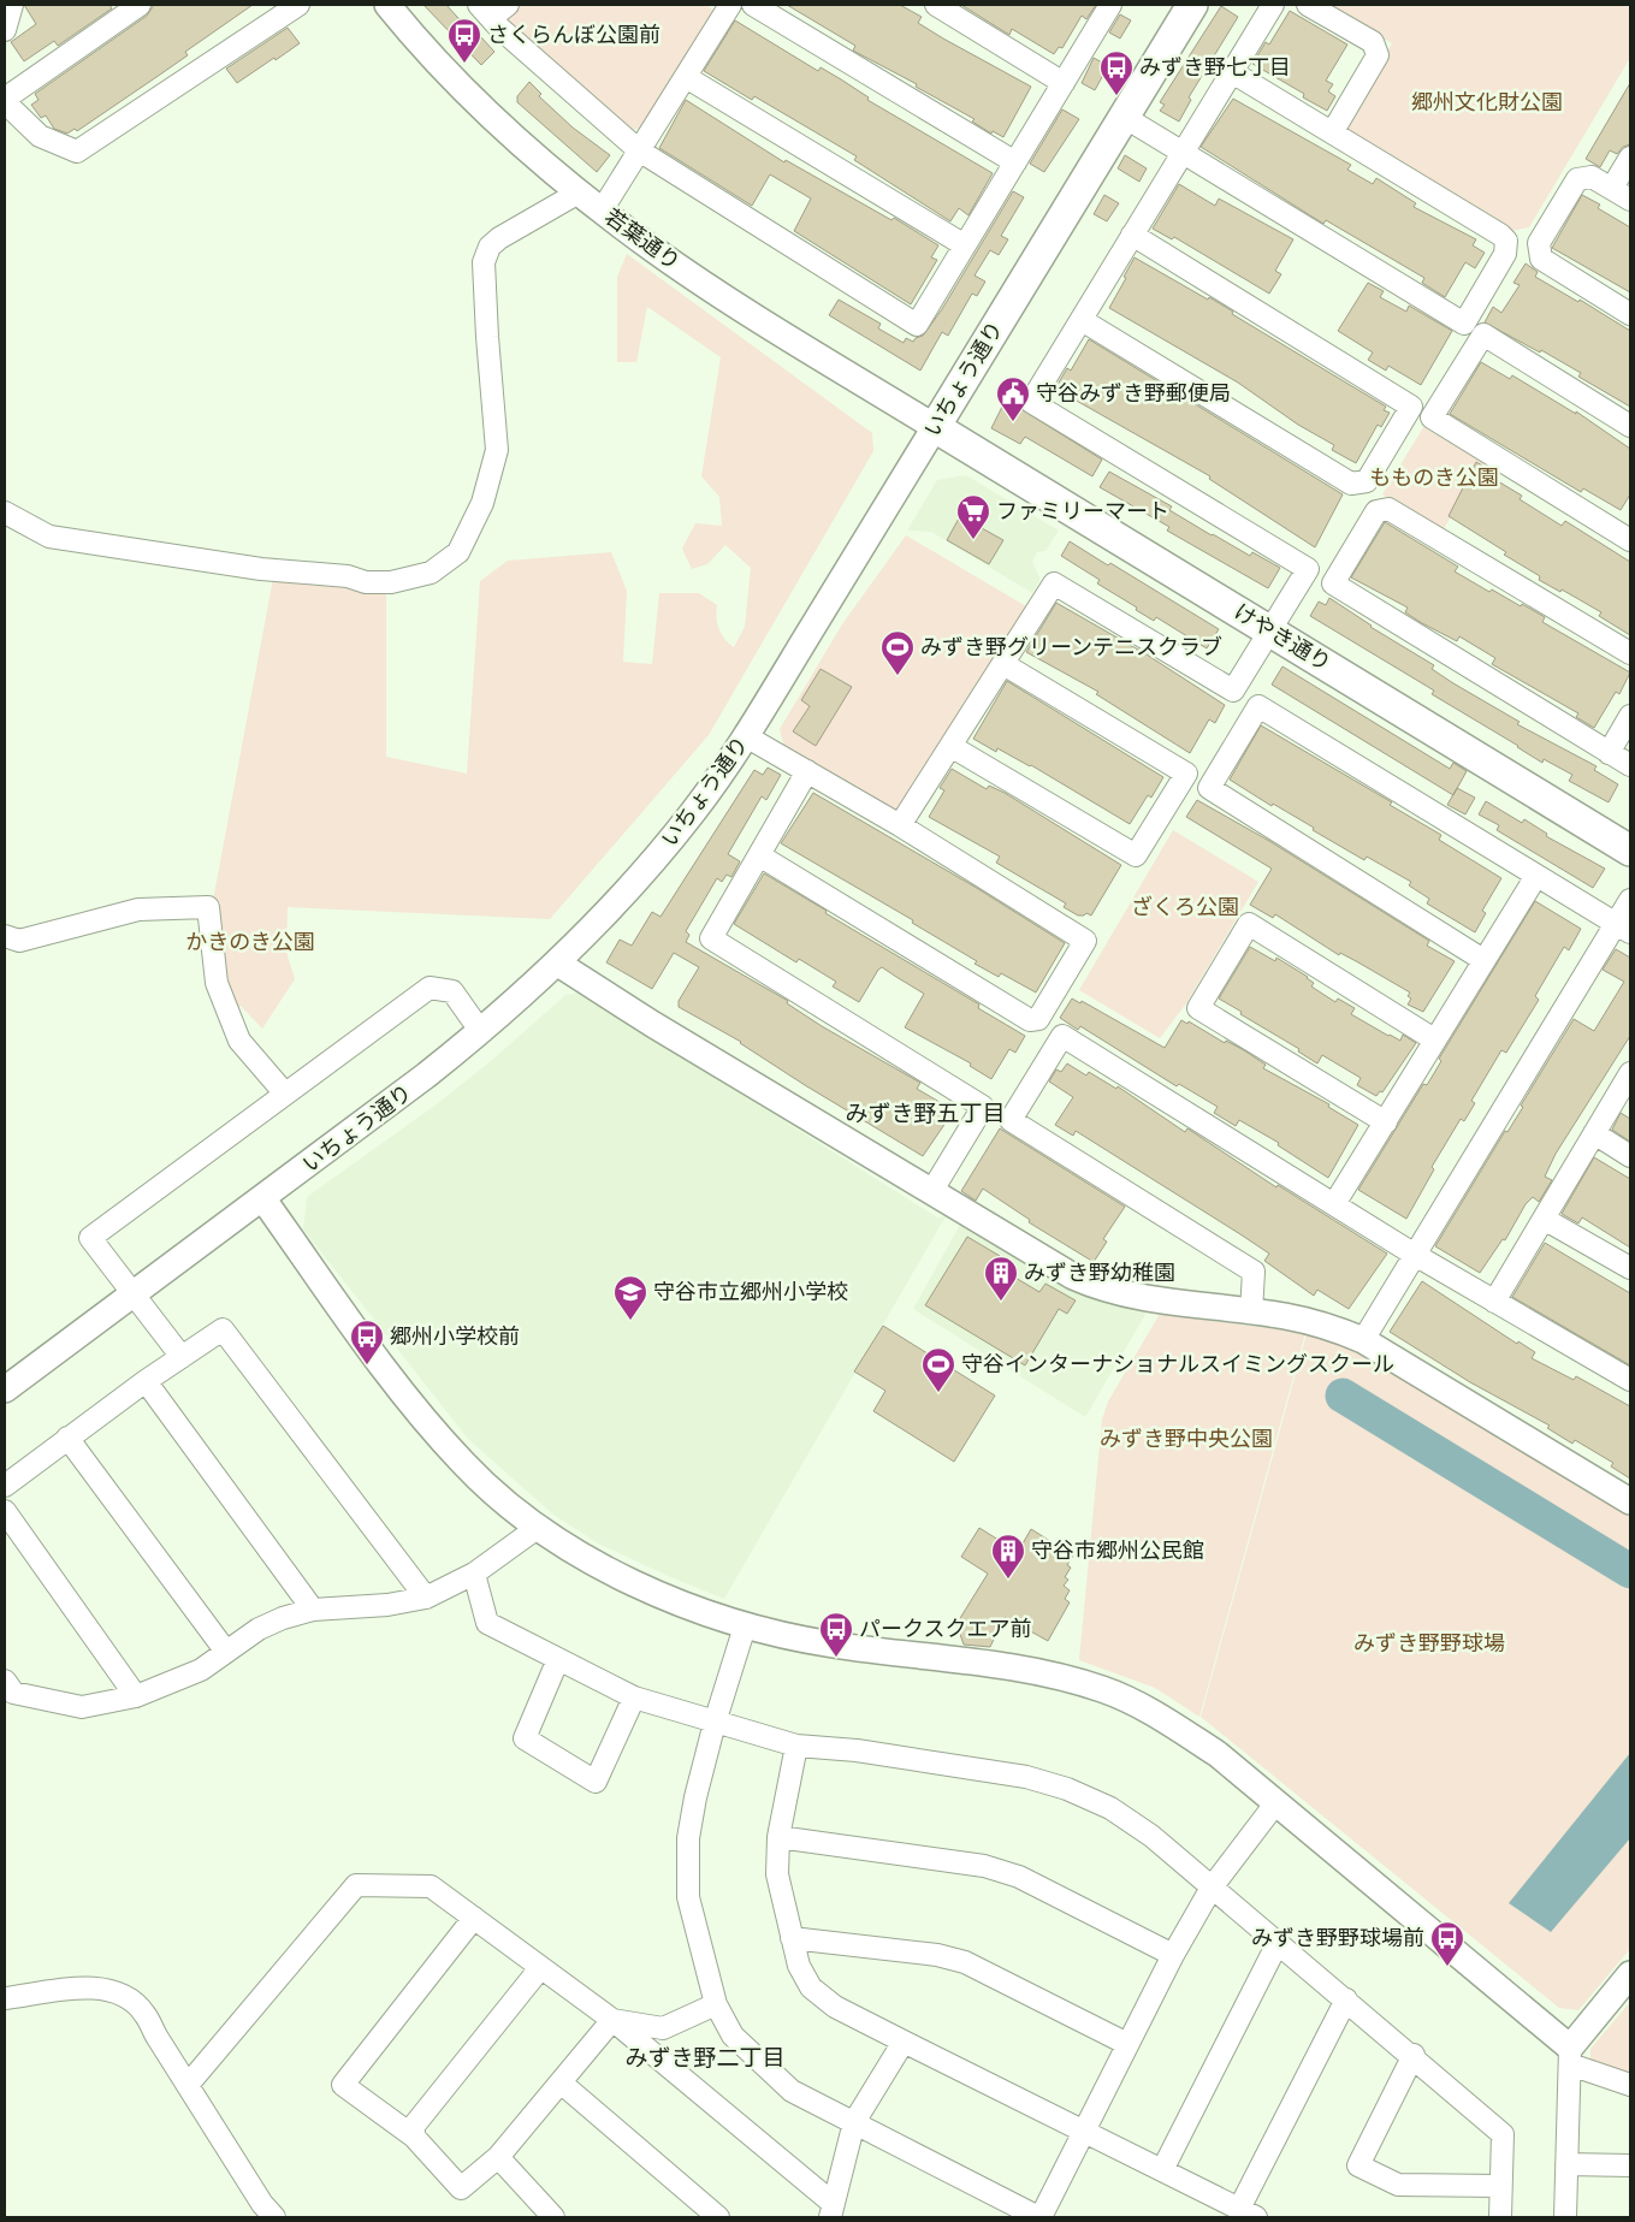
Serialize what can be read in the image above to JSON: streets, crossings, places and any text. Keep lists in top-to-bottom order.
{
  "streets": {
    "main road": ["いちょう通り", "けやき通り"],
    "street": ["若葉通り"]
  },
  "crossings": [
    ["若葉通り", "いちょう通り"],
    ["若葉通り", "けやき通り"],
    ["いちょう通り", "けやき通り"]
  ],
  "districts": ["みずき野五丁目", "みずき野二丁目"],
  "parks": [
    "郷州文化財公園",
    "もものき公園",
    "ざくろ公園",
    "かきのき公園",
    "みずき野中央公園",
    "みずき野野球場"
  ],
  "places": {
    "bus stop": [
      "さくらんぼ公園前",
      "みずき野七丁目",
      "郷州小学校前",
      "パークスクエア前",
      "みずき野野球場前"
    ],
    "public building": ["守谷みずき野郵便局"],
    "supermarket": ["ファミリーマート"],
    "sports": ["みずき野グリーンテニスクラブ", "守谷インターナショナルスイミングスクール"],
    "building": ["みずき野幼稚園", "守谷市郷州公民館"],
    "school or university": ["守谷市立郷州小学校"]
  }
}
